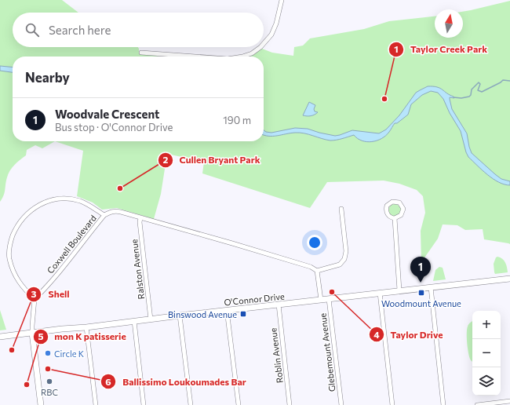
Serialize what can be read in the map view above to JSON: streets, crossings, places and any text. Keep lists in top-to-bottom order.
{
  "streets": {
    "main road": ["O'Connor Drive"],
    "street": [
      "Coxwell Boulevard",
      "Ralston Avenue",
      "Glebemount Avenue",
      "Roblin Avenue"
    ]
  },
  "crossings": [
    ["Ralston Avenue", "O'Connor Drive"],
    ["O'Connor Drive", "Glebemount Avenue"],
    ["O'Connor Drive", "Roblin Avenue"]
  ],
  "places": {
    "other": [
      "Taylor Creek Park",
      "Cullen Bryant Park",
      "Taylor Drive",
      "Shell",
      "Circle K",
      "Ballissimo Loukoumades Bar",
      "RBC",
      "mon K patisserie"
    ],
    "transit": ["Woodmount Avenue", "Binswood Avenue"]
  },
  "north": "top",
  "page": {
    "search": "Search here",
    "heading": "Nearby",
    "list": [
      {
        "mark": "1",
        "name": "Woodvale Crescent",
        "note": "Bus stop · O'Connor Drive",
        "value": "190 m"
      }
    ],
    "pins": "1",
    "map_buttons": ["+", "−"]
  }
}
